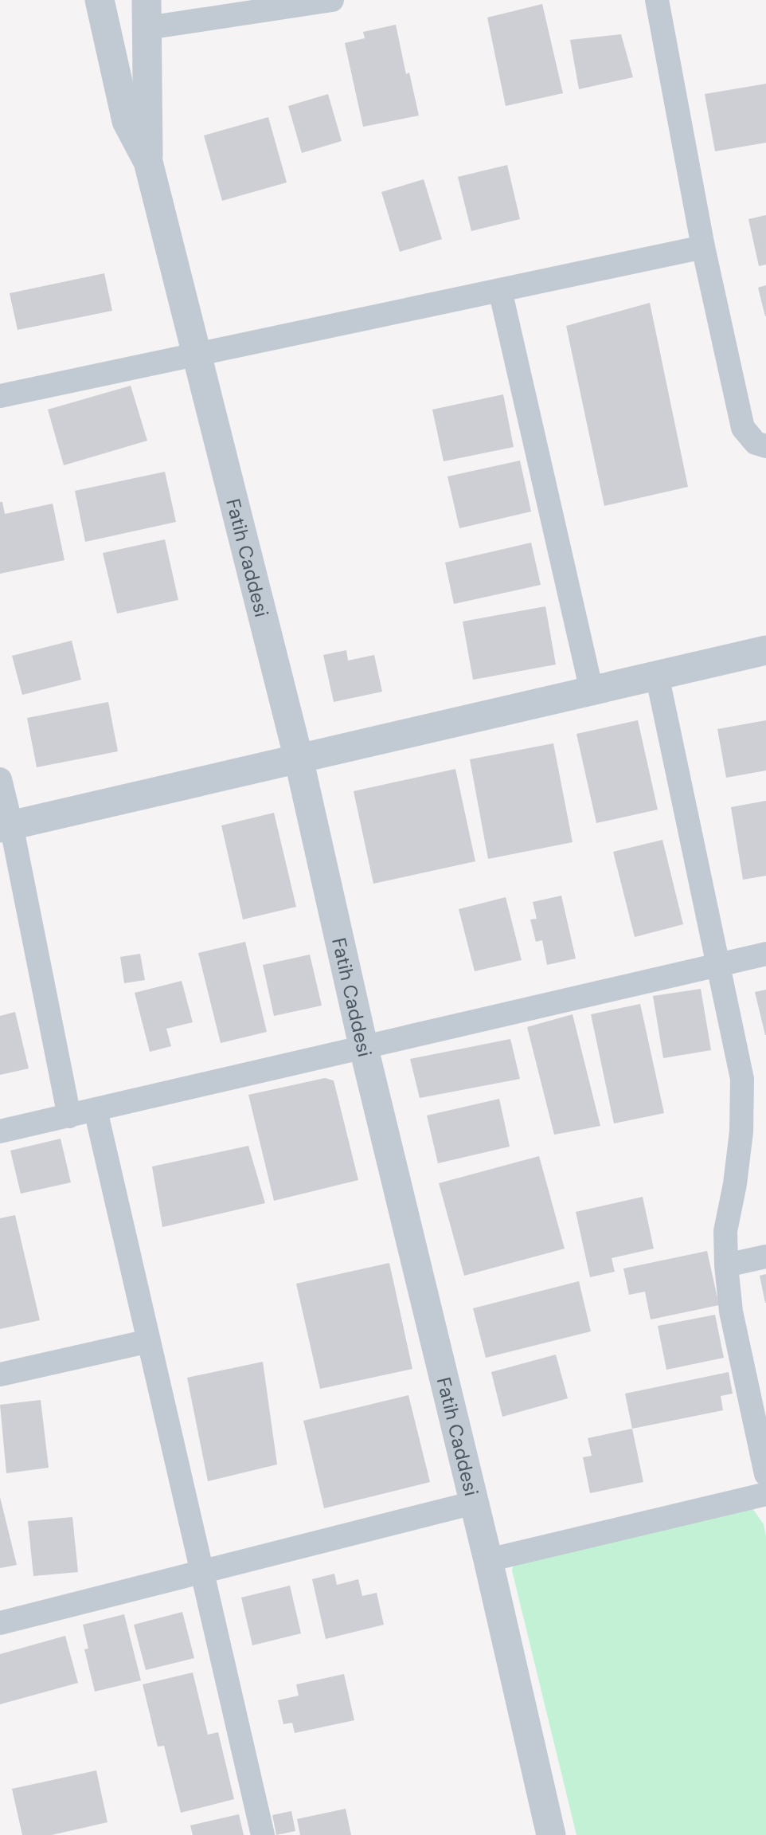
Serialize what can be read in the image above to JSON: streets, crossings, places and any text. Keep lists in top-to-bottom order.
{
  "streets": {
    "street": ["Fatih Caddesi"]
  }
}
